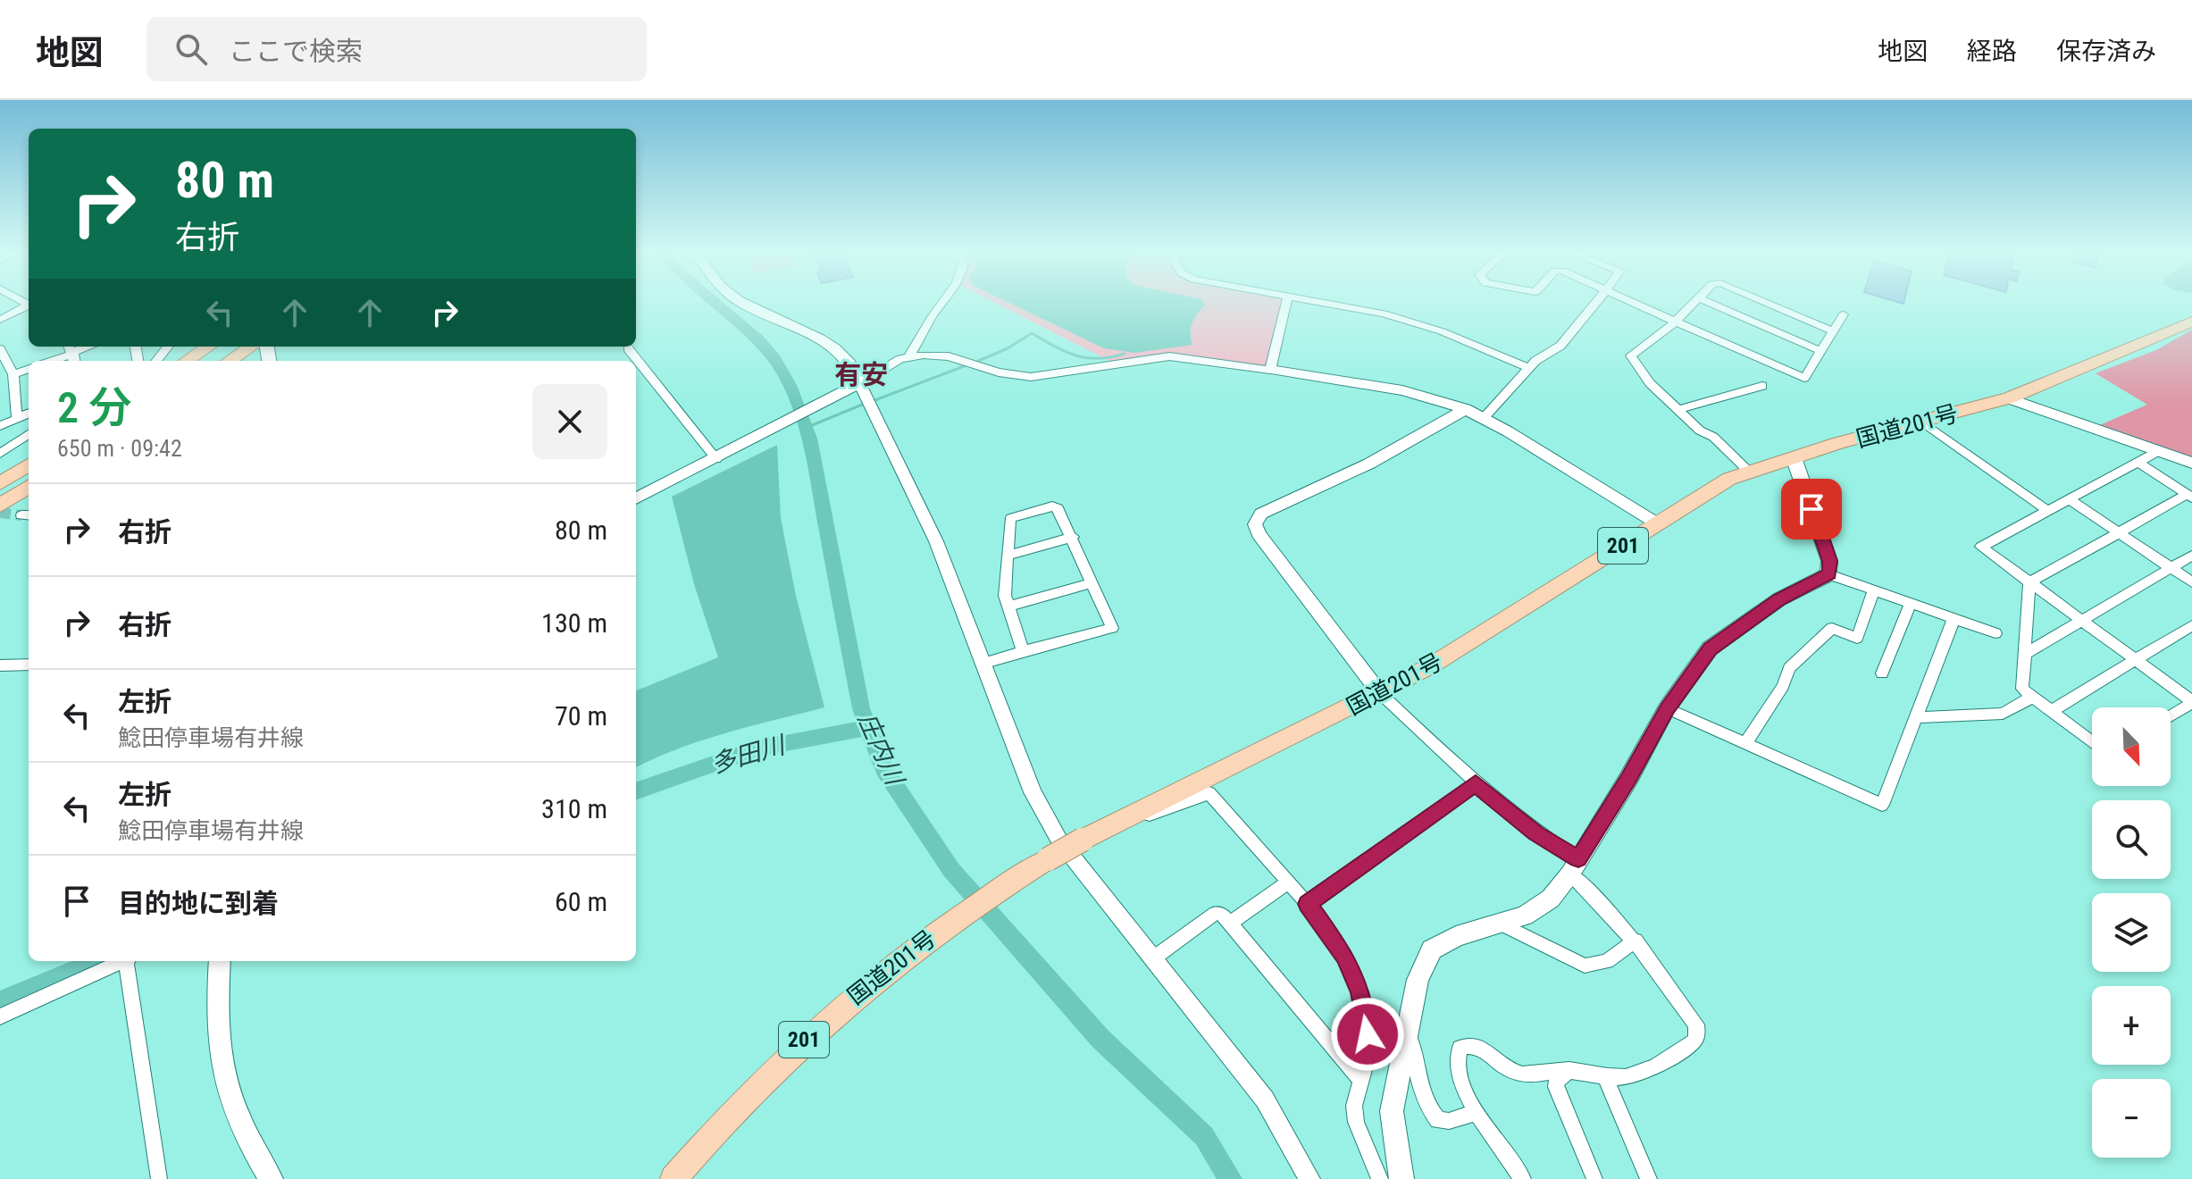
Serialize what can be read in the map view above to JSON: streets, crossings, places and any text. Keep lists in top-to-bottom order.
{
  "streets": {
    "highway": ["国道201号", "201"]
  },
  "districts": ["有安"],
  "water": ["庄内川", "多田川"],
  "north": "bottom right",
  "page": {
    "header": "地図",
    "search": "ここで検索",
    "nav": ["地図", "経路", "保存済み"],
    "turn": ["80 m", "右折"],
    "heading": ["2 分", "650 m · 09:42"],
    "list": [
      {
        "name": "右折",
        "value": "80 m"
      },
      {
        "name": "右折",
        "value": "130 m"
      },
      {
        "name": "左折",
        "note": "鯰田停車場有井線",
        "value": "70 m"
      },
      {
        "name": "左折",
        "note": "鯰田停車場有井線",
        "value": "310 m"
      },
      {
        "name": "目的地に到着",
        "value": "60 m"
      }
    ],
    "map_buttons": ["+", "−"]
  }
}
